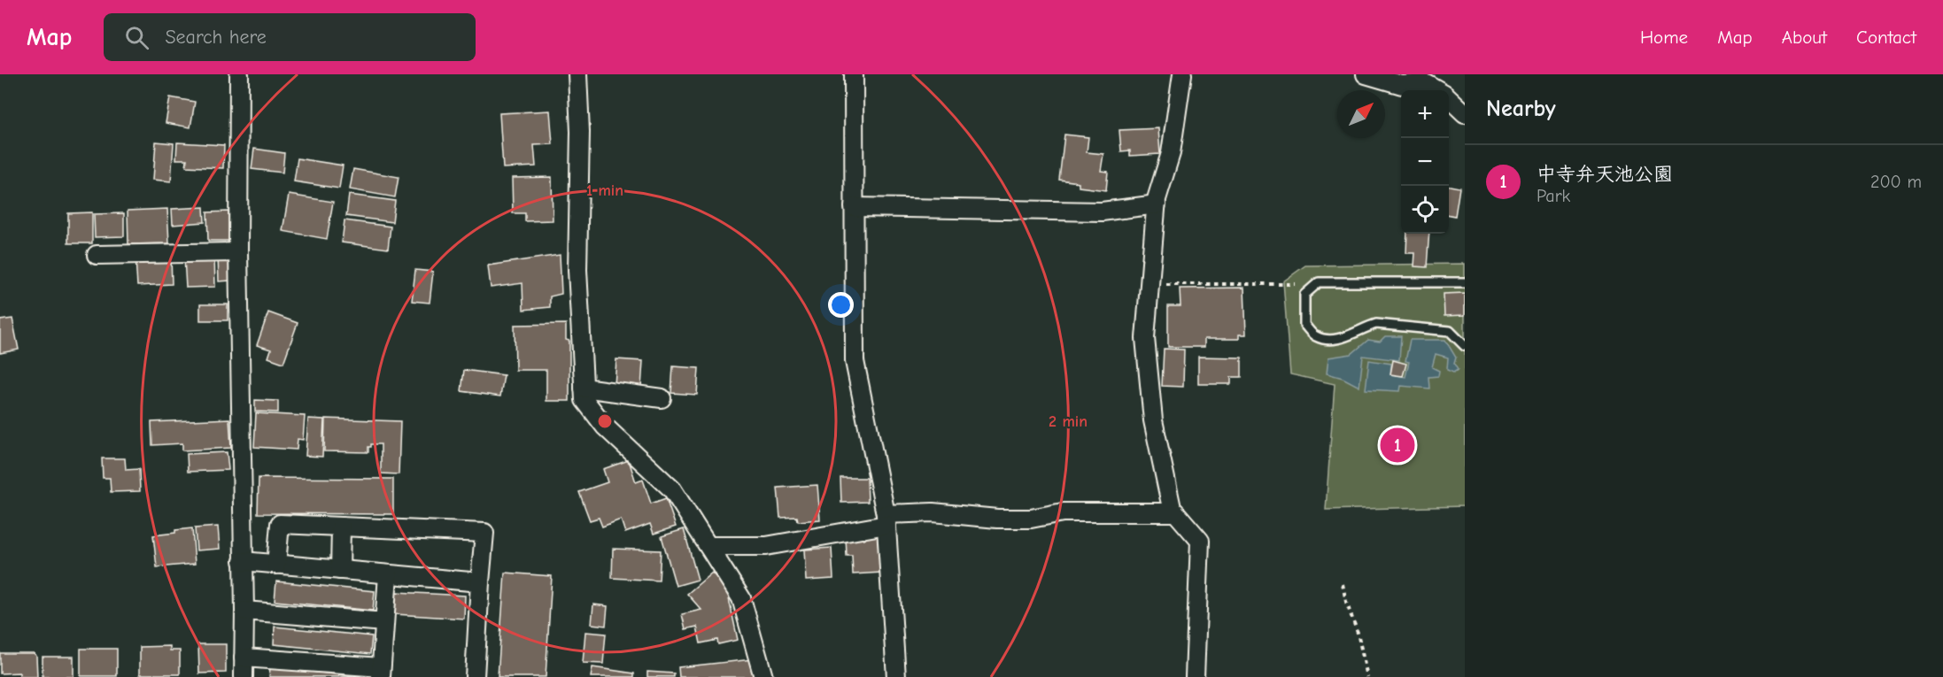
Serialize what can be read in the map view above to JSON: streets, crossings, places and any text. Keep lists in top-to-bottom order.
{
  "north": "top right",
  "page": {
    "header": "Map",
    "search": "Search here",
    "nav": [
      "Home",
      "Map",
      "About",
      "Contact"
    ],
    "heading": "Nearby",
    "map_buttons": ["+", "−"],
    "list": [
      {
        "mark": "1",
        "name": "中寺弁天池公園",
        "note": "Park",
        "value": "200 m"
      }
    ],
    "pins": "1"
  },
  "rings": ["1 min", "2 min"]
}
